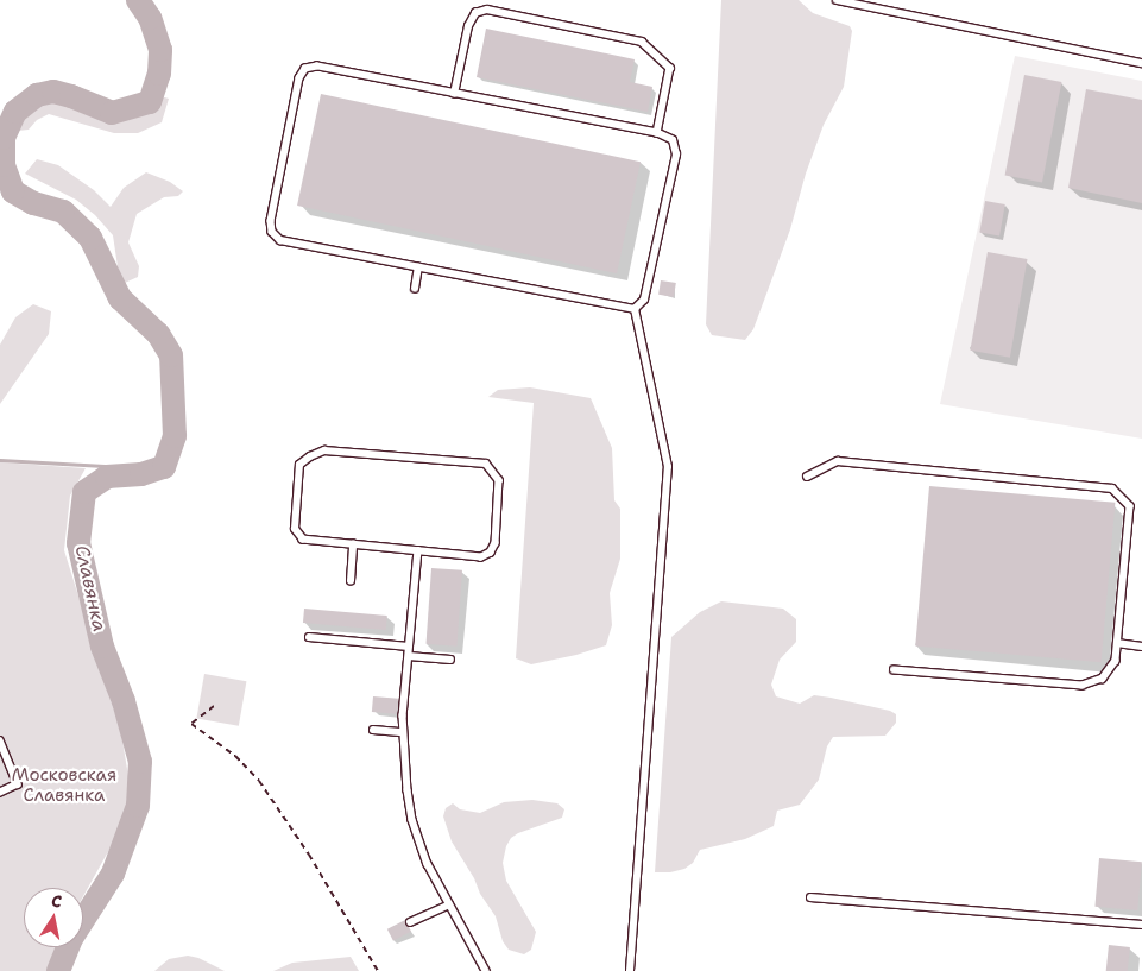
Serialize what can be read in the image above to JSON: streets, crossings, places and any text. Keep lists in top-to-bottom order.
{
  "water": ["Славянка"],
  "parks": ["Московская Славянка"],
  "north": "top"
}
